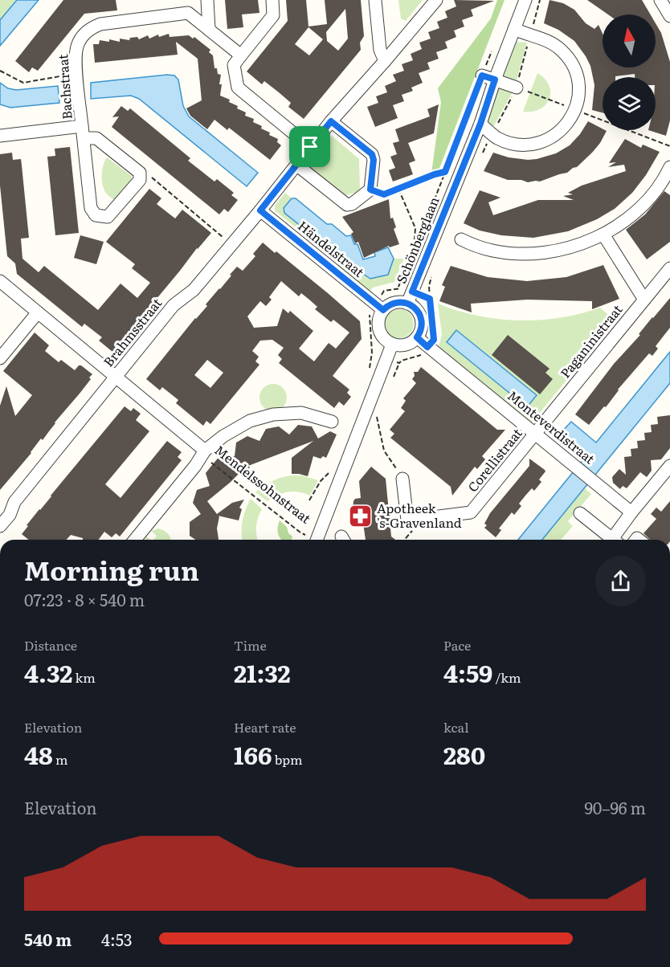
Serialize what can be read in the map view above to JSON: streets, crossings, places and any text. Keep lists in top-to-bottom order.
{
  "streets": {
    "street": [
      "Bachstraat",
      "Schönberglaan",
      "Händelstraat",
      "Brahmsstraat",
      "Paganinistraat",
      "Monteverdistraat",
      "Corellistraat",
      "Mendelssohnstraat"
    ]
  },
  "crossings": [
    ["Schönberglaan", "Händelstraat"],
    ["Schönberglaan", "Monteverdistraat"],
    ["Händelstraat", "Brahmsstraat"],
    ["Händelstraat", "Monteverdistraat"],
    ["Brahmsstraat", "Mendelssohnstraat"],
    ["Paganinistraat", "Monteverdistraat"],
    ["Paganinistraat", "Corellistraat"],
    ["Monteverdistraat", "Corellistraat"]
  ],
  "places": {
    "pharmacy": ["Apotheek 's-Gravenland"]
  },
  "north": "top",
  "page": {
    "heading": ["Morning run", "07:23 · 8 × 540 m"],
    "stats": [
      ["Distance", "4.32 km"],
      ["Time", "21:32"],
      ["Pace", "4:59 /km"],
      ["Elevation", "48 m"],
      ["Heart rate", "166 bpm"],
      ["kcal", "280"]
    ],
    "chart": ["Elevation", "90–96 m"],
    "list": [
      {
        "name": "540 m",
        "note": "4:53"
      }
    ]
  }
}
